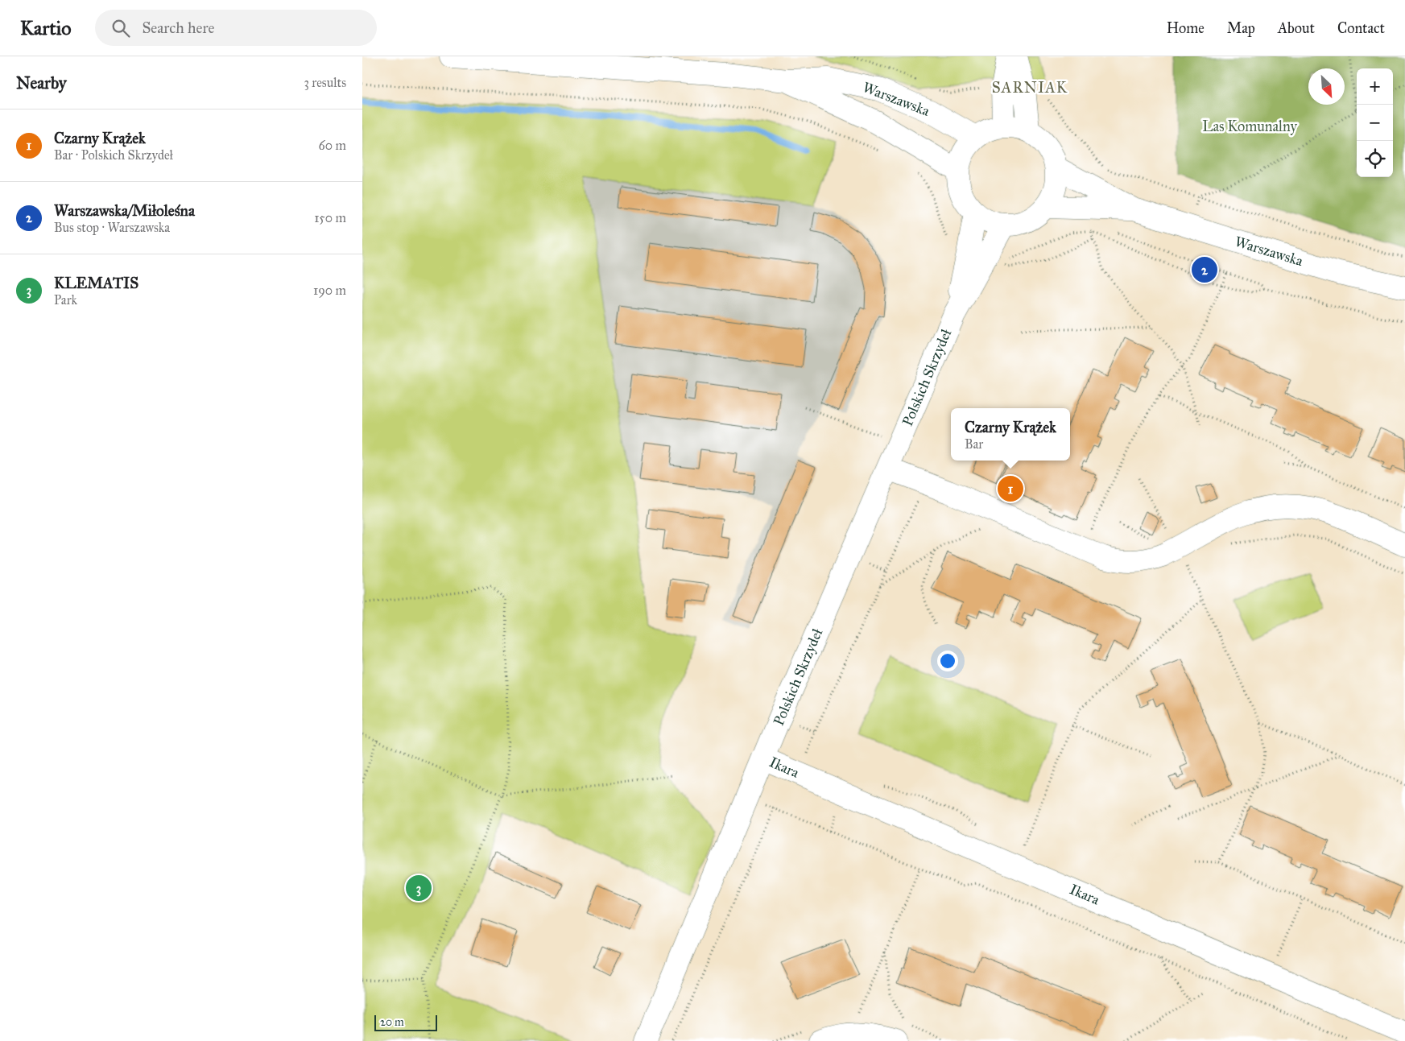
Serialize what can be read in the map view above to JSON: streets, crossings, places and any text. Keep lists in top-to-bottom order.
{
  "streets": {
    "street": ["Warszawska", "Polskich Skrzydeł", "Ikara"]
  },
  "crossings": [
    ["Warszawska", "Polskich Skrzydeł"],
    ["Polskich Skrzydeł", "Ikara"]
  ],
  "districts": ["SARNIAK"],
  "parks": ["Las Komunalny"],
  "scale_bar": "20 m",
  "north": "bottom right",
  "page": {
    "header": "Kartio",
    "search": "Search here",
    "nav": [
      "Home",
      "Map",
      "About",
      "Contact"
    ],
    "heading": ["Nearby", "3 results"],
    "map_buttons": ["+", "−"],
    "list": [
      {
        "mark": "1",
        "name": "Czarny Krążek",
        "note": "Bar · Polskich Skrzydeł",
        "value": "60 m"
      },
      {
        "mark": "2",
        "name": "Warszawska/Miłoleśna",
        "note": "Bus stop · Warszawska",
        "value": "150 m"
      },
      {
        "mark": "3",
        "name": "KLEMATIS",
        "note": "Park",
        "value": "190 m"
      }
    ],
    "pins": ["2", "1", "3"],
    "popup": ["Czarny Krążek", "Bar"],
    "scale": "20 m"
  }
}
